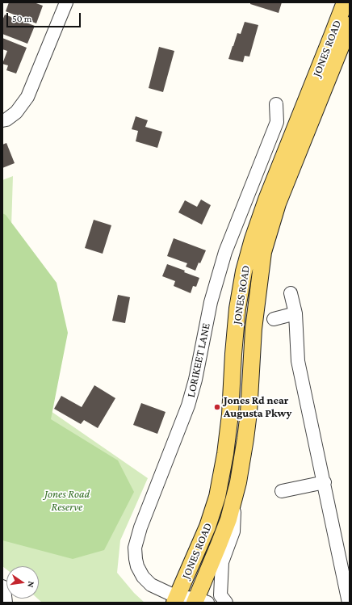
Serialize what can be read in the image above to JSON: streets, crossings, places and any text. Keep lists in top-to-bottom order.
{
  "streets": {
    "main road": ["JONES ROAD"],
    "street": ["LORIKEET LANE"]
  },
  "crossings": [
    ["JONES ROAD", "LORIKEET LANE"]
  ],
  "parks": ["Jones Road Reserve"],
  "places": ["Jones Rd near Augusta Pkwy"],
  "scale_bar": "50 m",
  "north": "right"
}
